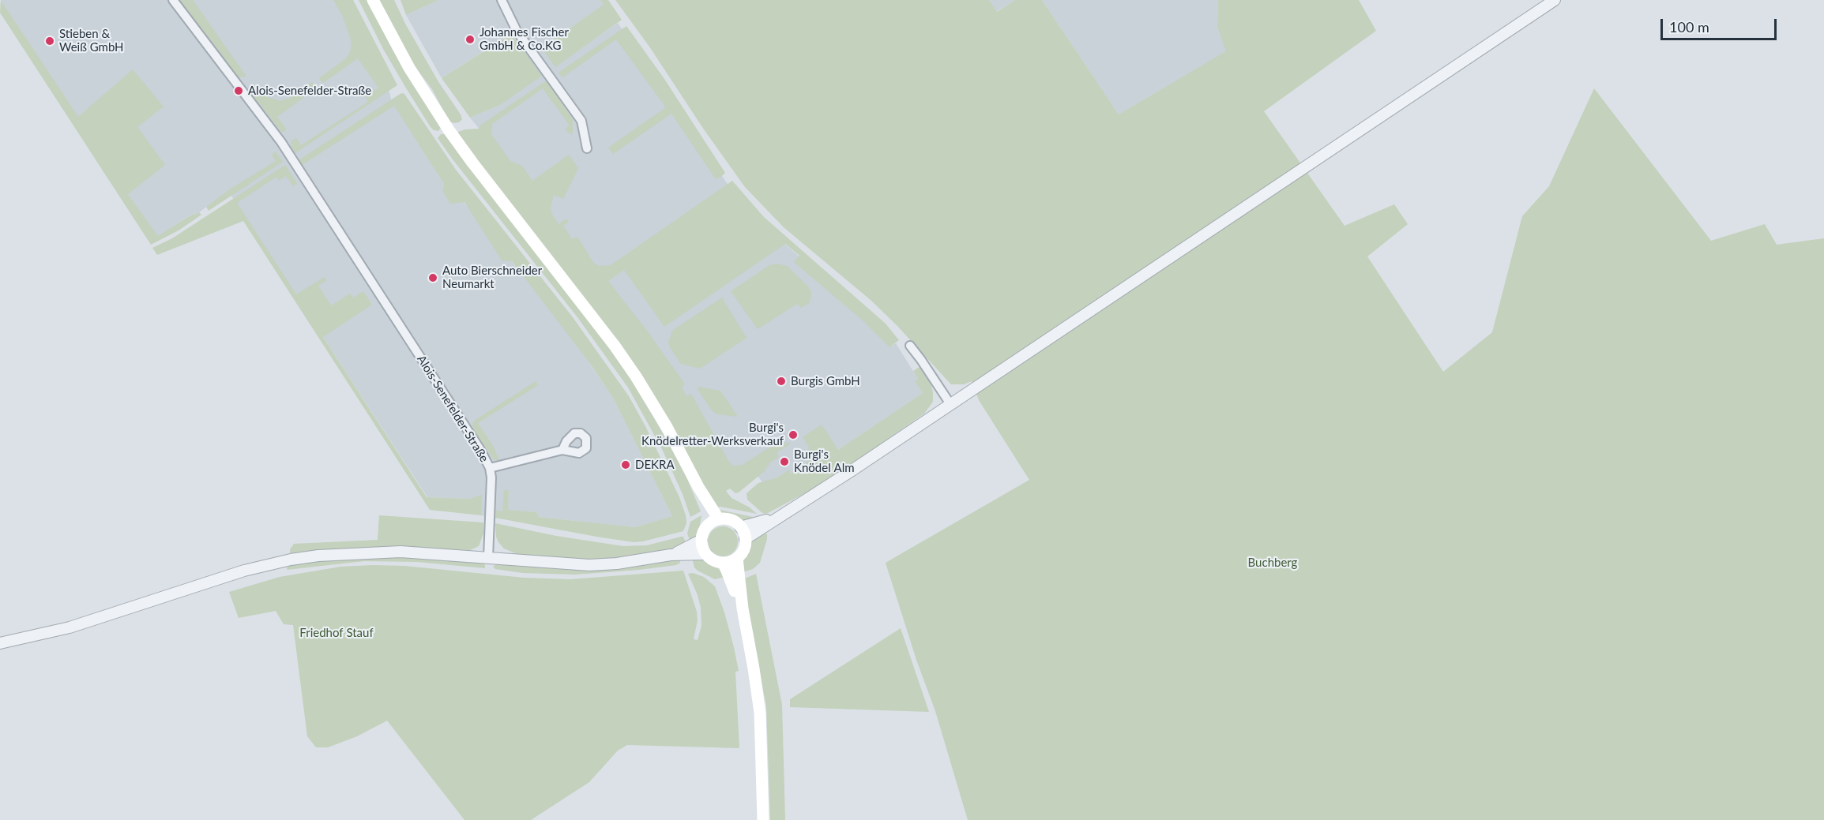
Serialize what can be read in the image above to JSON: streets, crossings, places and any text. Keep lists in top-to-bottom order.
{
  "streets": {
    "street": ["Alois-Senefelder-Straße"]
  },
  "parks": ["Buchberg", "Friedhof Stauf"],
  "places": [
    "Johannes Fischer GmbH & Co.KG",
    "Stieben & Weiß GmbH",
    "Alois-Senefelder-Straße",
    "Auto Bierschneider Neumarkt",
    "Burgis GmbH",
    "Burgi's Knödelretter-Werksverkauf",
    "Burgi's Knödel Alm",
    "DEKRA"
  ],
  "scale_bar": "100 m"
}
